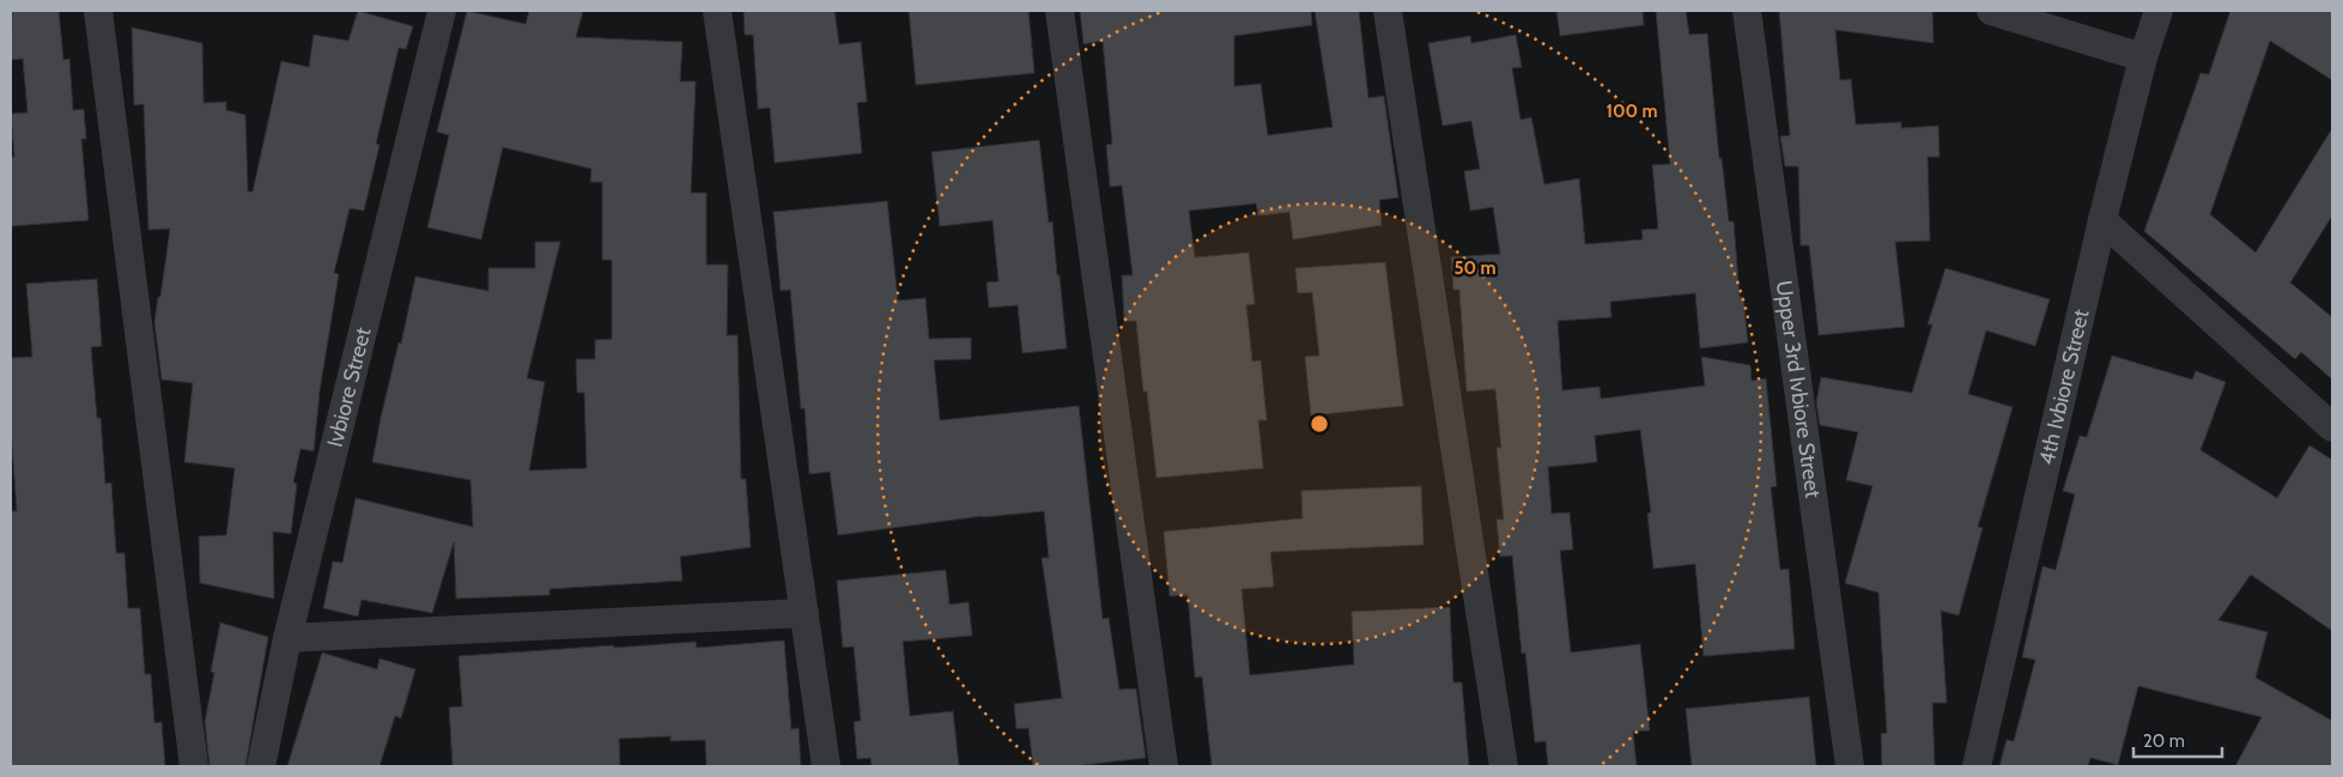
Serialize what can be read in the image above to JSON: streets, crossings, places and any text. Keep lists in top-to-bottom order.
{
  "streets": {
    "street": ["Ivbiore Street", "Upper 3rd Ivbiore Street", "4th Ivbiore Street"]
  },
  "scale_bar": "20 m",
  "rings": ["100 m", "50 m"]
}
